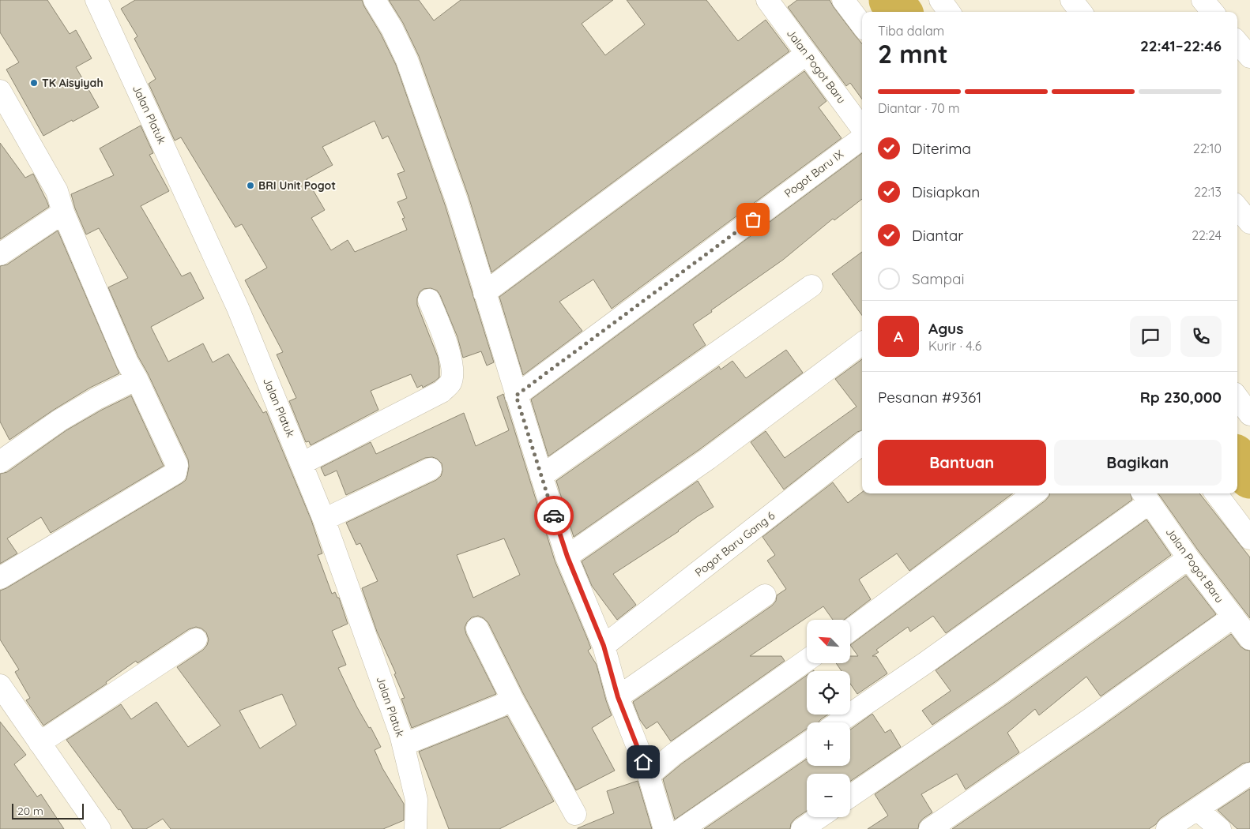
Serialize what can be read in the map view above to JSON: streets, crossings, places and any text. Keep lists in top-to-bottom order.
{
  "streets": {
    "street": [
      "Jalan Pogot Baru",
      "Jalan Platuk",
      "Pogot Baru IX",
      "Pogot Baru Gang 6"
    ]
  },
  "places": ["TK Aisyiyah", "BRI Unit Pogot"],
  "scale_bar": "20 m",
  "north": "top left",
  "page": {
    "heading": ["2 mnt", "Tiba dalam", "22:41–22:46"],
    "panel": [
      "Agus",
      "Kurir · 4.6",
      "Pesanan #9361",
      "Rp 230,000"
    ],
    "bar": "Diantar · 70 m",
    "list": [
      ["Diterima", "22:10"],
      ["Disiapkan", "22:13"],
      ["Diantar", "22:24"],
      "Sampai"
    ],
    "round": "A",
    "buttons": ["Bantuan", "Bagikan"],
    "map_buttons": ["+", "−"],
    "scale": "20 m"
  }
}
